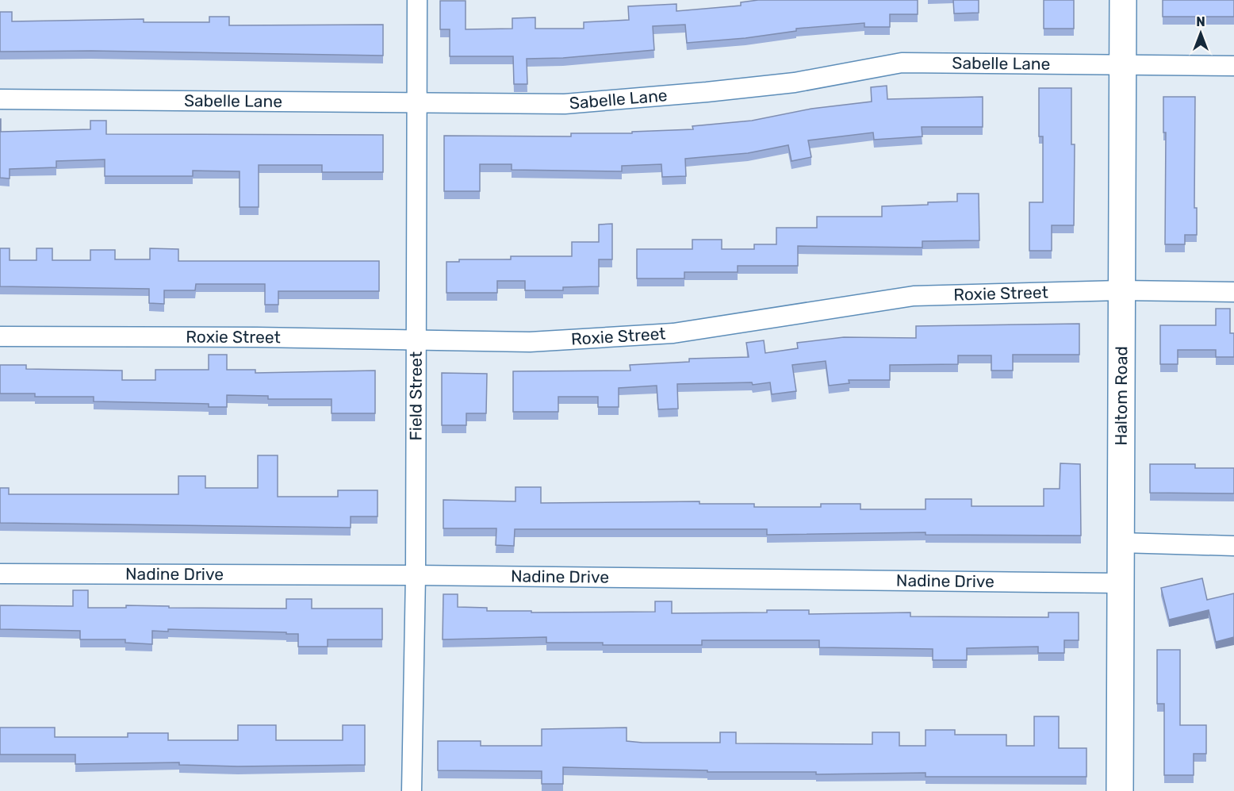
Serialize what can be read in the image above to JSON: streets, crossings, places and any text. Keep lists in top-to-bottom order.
{
  "streets": {
    "main road": ["Haltom Road"],
    "street": [
      "Sabelle Lane",
      "Roxie Street",
      "Field Street",
      "Nadine Drive"
    ]
  },
  "crossings": [
    ["Sabelle Lane", "Haltom Road"],
    ["Sabelle Lane", "Field Street"],
    ["Roxie Street", "Haltom Road"],
    ["Roxie Street", "Field Street"],
    ["Haltom Road", "Nadine Drive"],
    ["Field Street", "Nadine Drive"]
  ],
  "north": "top"
}
